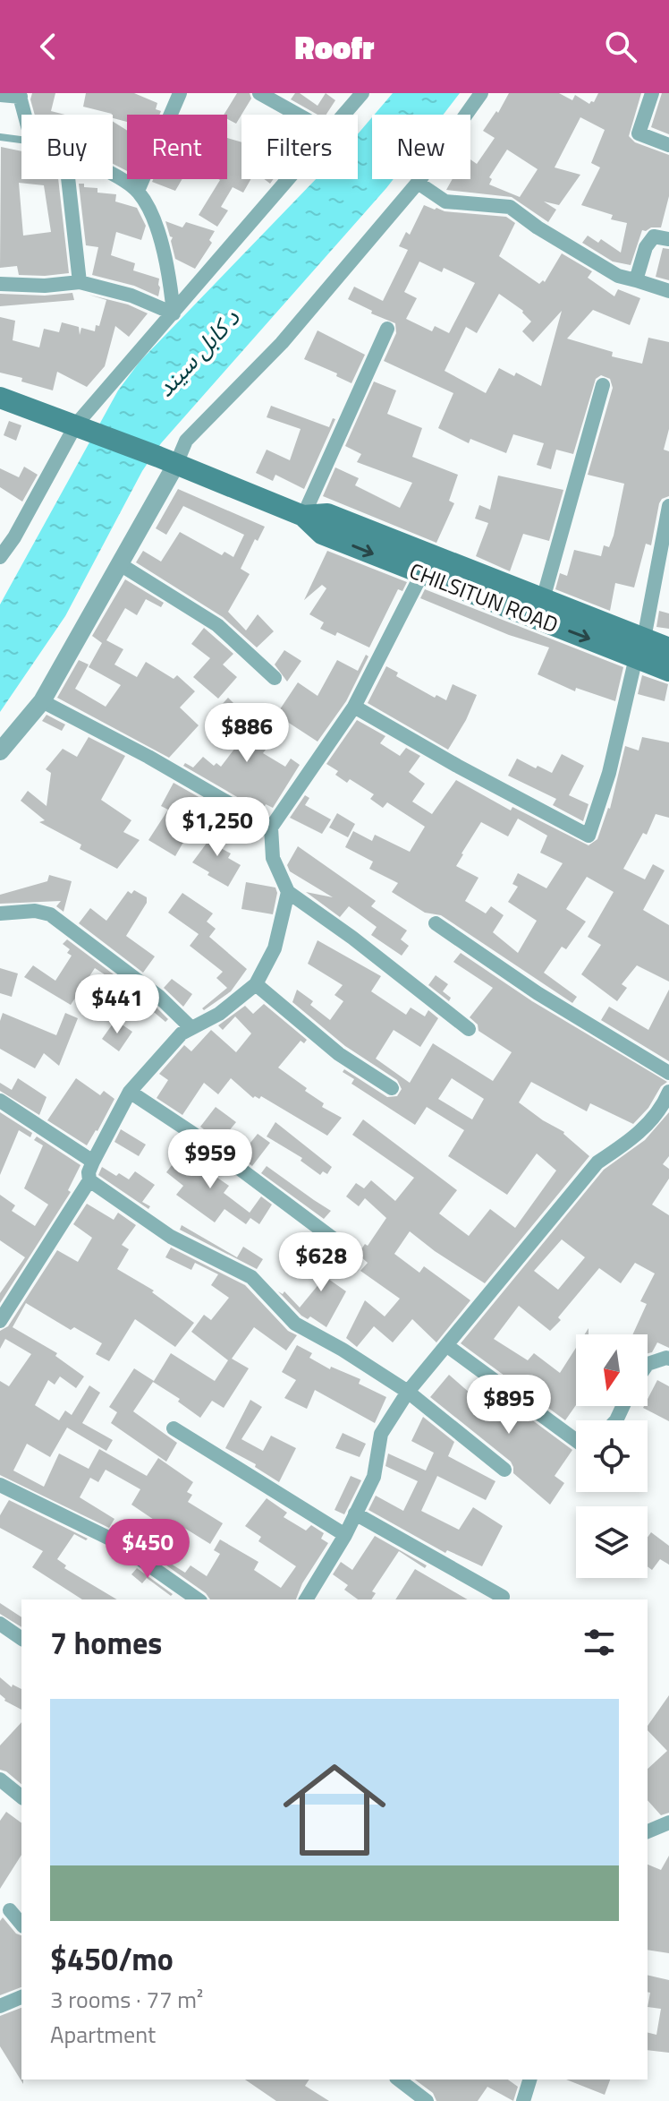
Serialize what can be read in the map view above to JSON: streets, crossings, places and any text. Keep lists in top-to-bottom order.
{
  "streets": {
    "main road": ["CHILSITUN ROAD"]
  },
  "water": ["د کابل سيند"],
  "north": "bottom",
  "page": {
    "header": "Roofr",
    "chip": [
      "Buy",
      "Rent",
      "Filters",
      "New"
    ],
    "price": [
      "$886",
      "$1,250",
      "$441",
      "$959",
      "$628",
      "$895",
      "$450"
    ],
    "heading": "7 homes",
    "list": [
      {
        "name": "$450/mo",
        "note": "3 rooms · 77 m² · Apartment"
      }
    ]
  }
}
